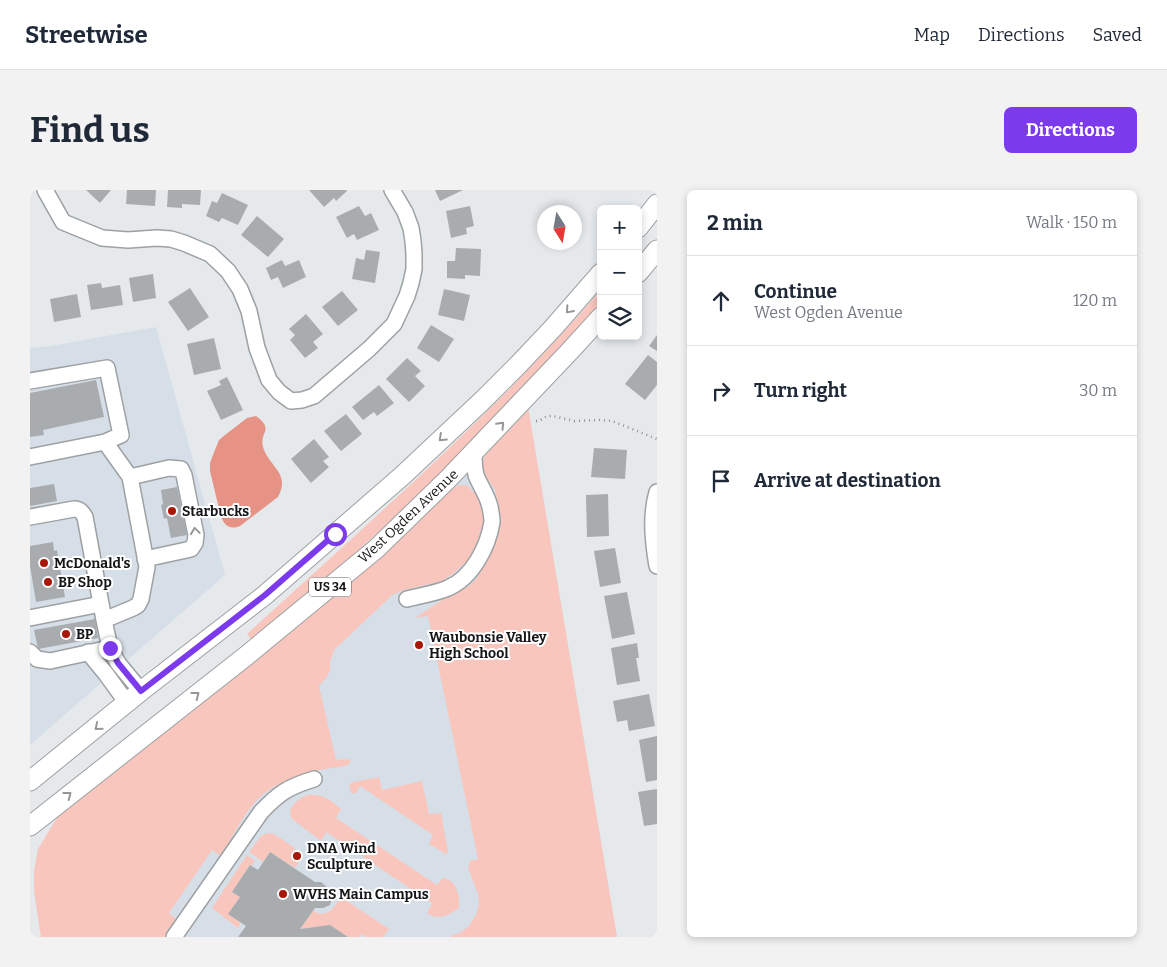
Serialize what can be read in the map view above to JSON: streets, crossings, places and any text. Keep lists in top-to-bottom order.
{
  "streets": {
    "main road": ["West Ogden Avenue", "US 34"]
  },
  "places": [
    "Starbucks",
    "McDonald's",
    "BP Shop",
    "BP",
    "Waubonsie Valley High School",
    "DNA Wind Sculpture",
    "WVHS Main Campus"
  ],
  "north": "bottom",
  "page": {
    "header": "Streetwise",
    "nav": ["Map", "Directions", "Saved"],
    "buttons": "Directions",
    "title": "Find us",
    "heading": ["2 min", "Walk · 150 m"],
    "map_buttons": ["+", "−"],
    "list": [
      ["Continue", "West Ogden Avenue", "120 m"],
      ["Turn right", "30 m"],
      "Arrive at destination"
    ]
  }
}
